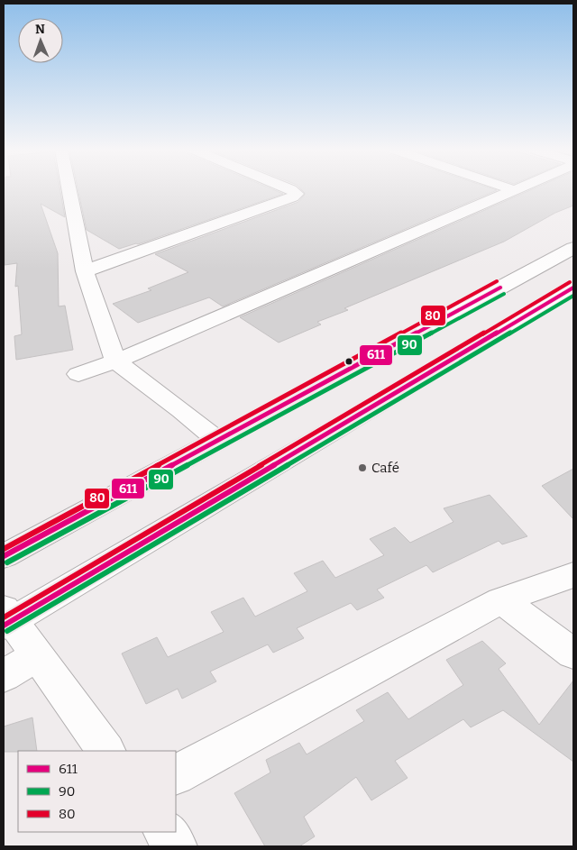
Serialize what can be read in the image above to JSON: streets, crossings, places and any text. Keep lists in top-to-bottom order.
{
  "places": ["Café"],
  "lines": ["transit line 80", "transit line 611", "transit line 90"],
  "legend": ["611", "90", "80"],
  "north": "top"
}
